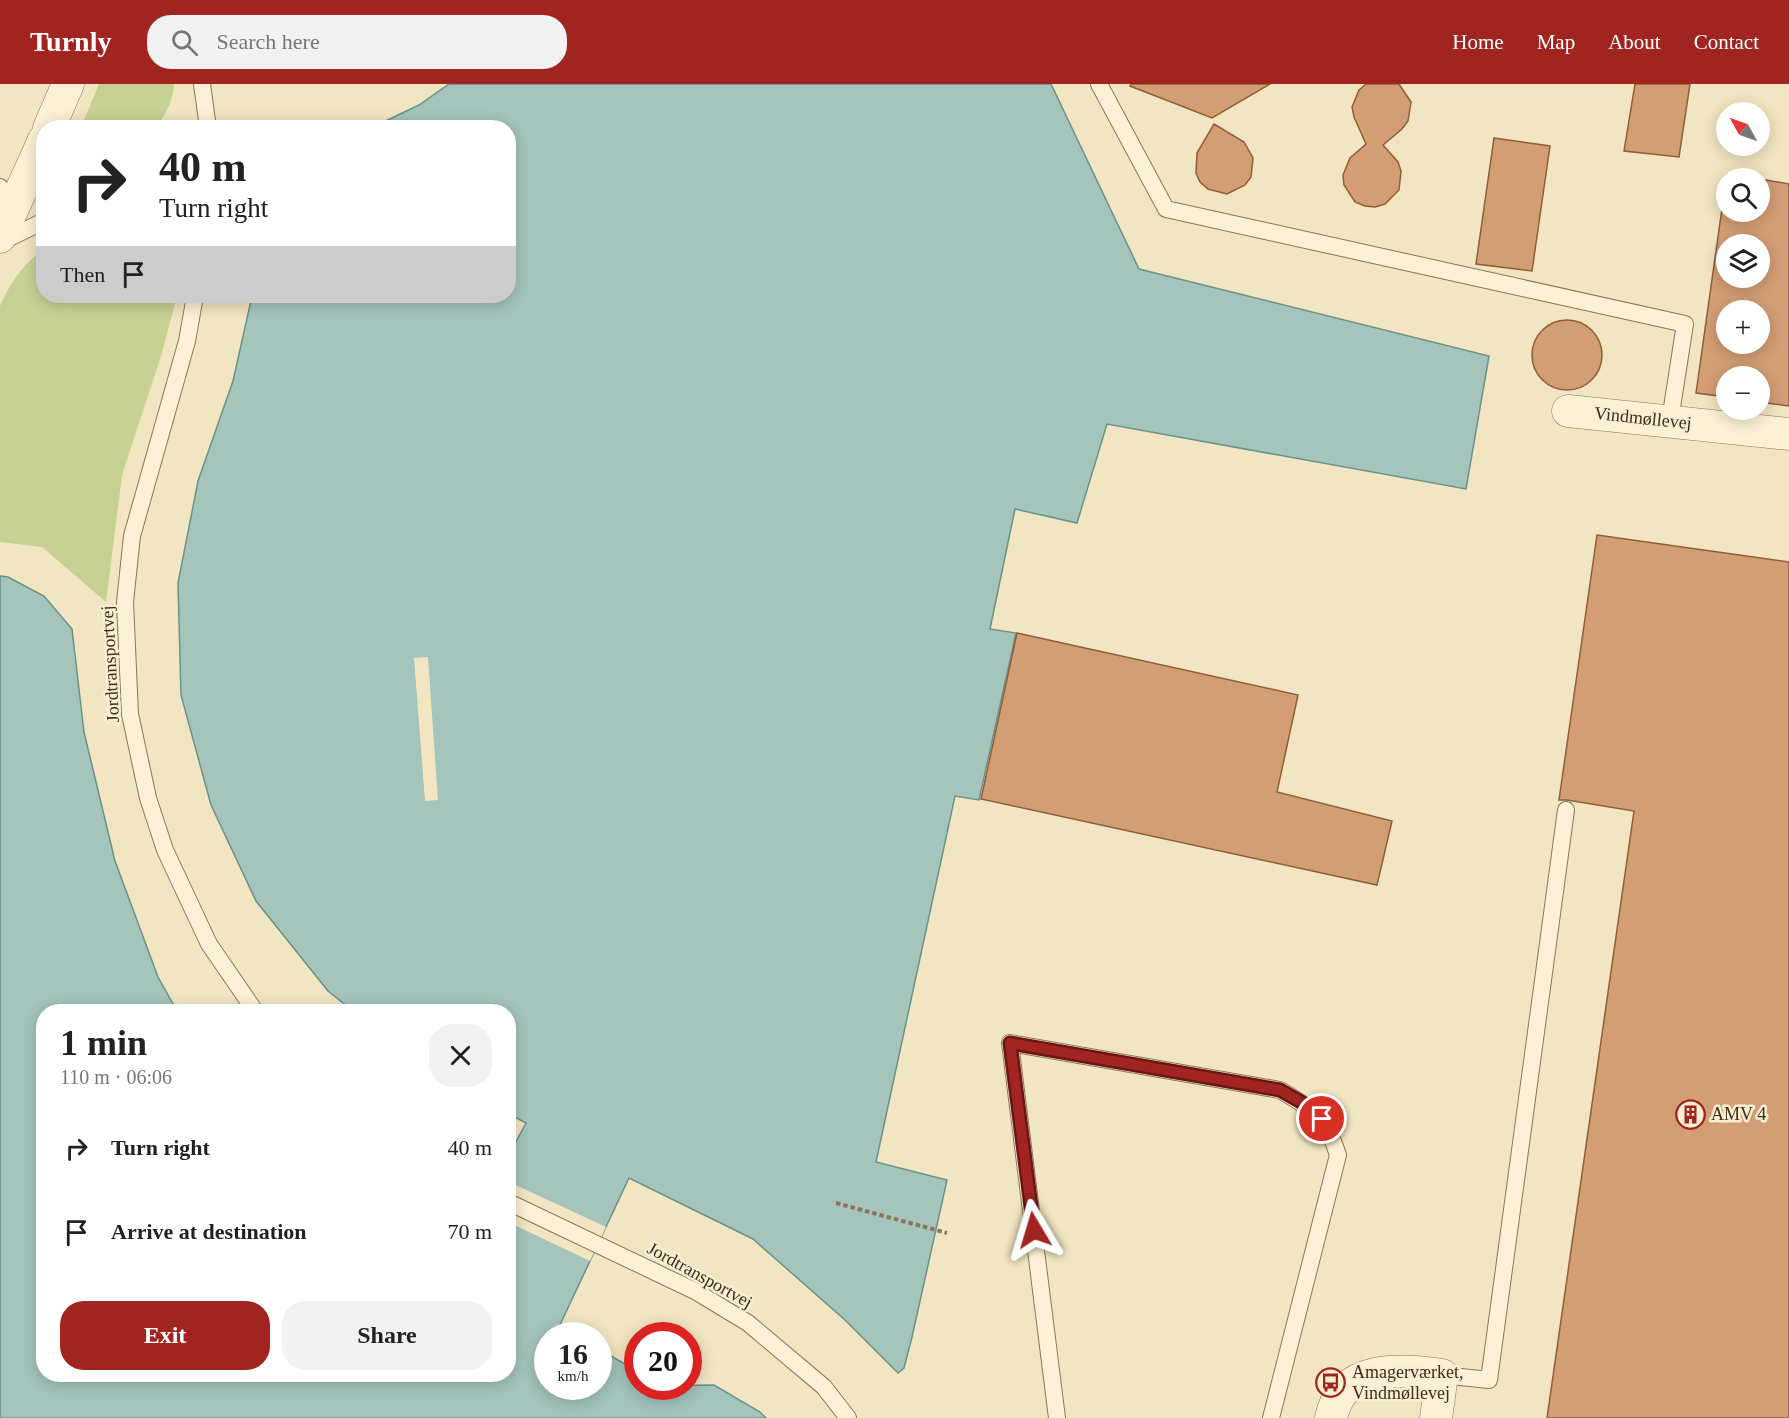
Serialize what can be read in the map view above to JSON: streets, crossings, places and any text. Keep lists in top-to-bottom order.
{
  "streets": {
    "street": ["Vindmøllevej"],
    "lane": ["Jordtransportvej"]
  },
  "places": {
    "building": ["AMV 4"],
    "bus stop": ["Amagerværket, Vindmøllevej"]
  },
  "north": "top left",
  "page": {
    "header": "Turnly",
    "search": "Search here",
    "nav": [
      "Home",
      "Map",
      "About",
      "Contact"
    ],
    "map_buttons": ["+", "−"],
    "turn": ["40 m", "Turn right"],
    "then": "Then",
    "heading": ["1 min", "110 m · 06:06"],
    "list": [
      {
        "name": "Turn right",
        "value": "40 m"
      },
      {
        "name": "Arrive at destination",
        "value": "70 m"
      }
    ],
    "buttons": ["Exit", "Share"],
    "speed": "16 km/h",
    "limit": "20"
  }
}
